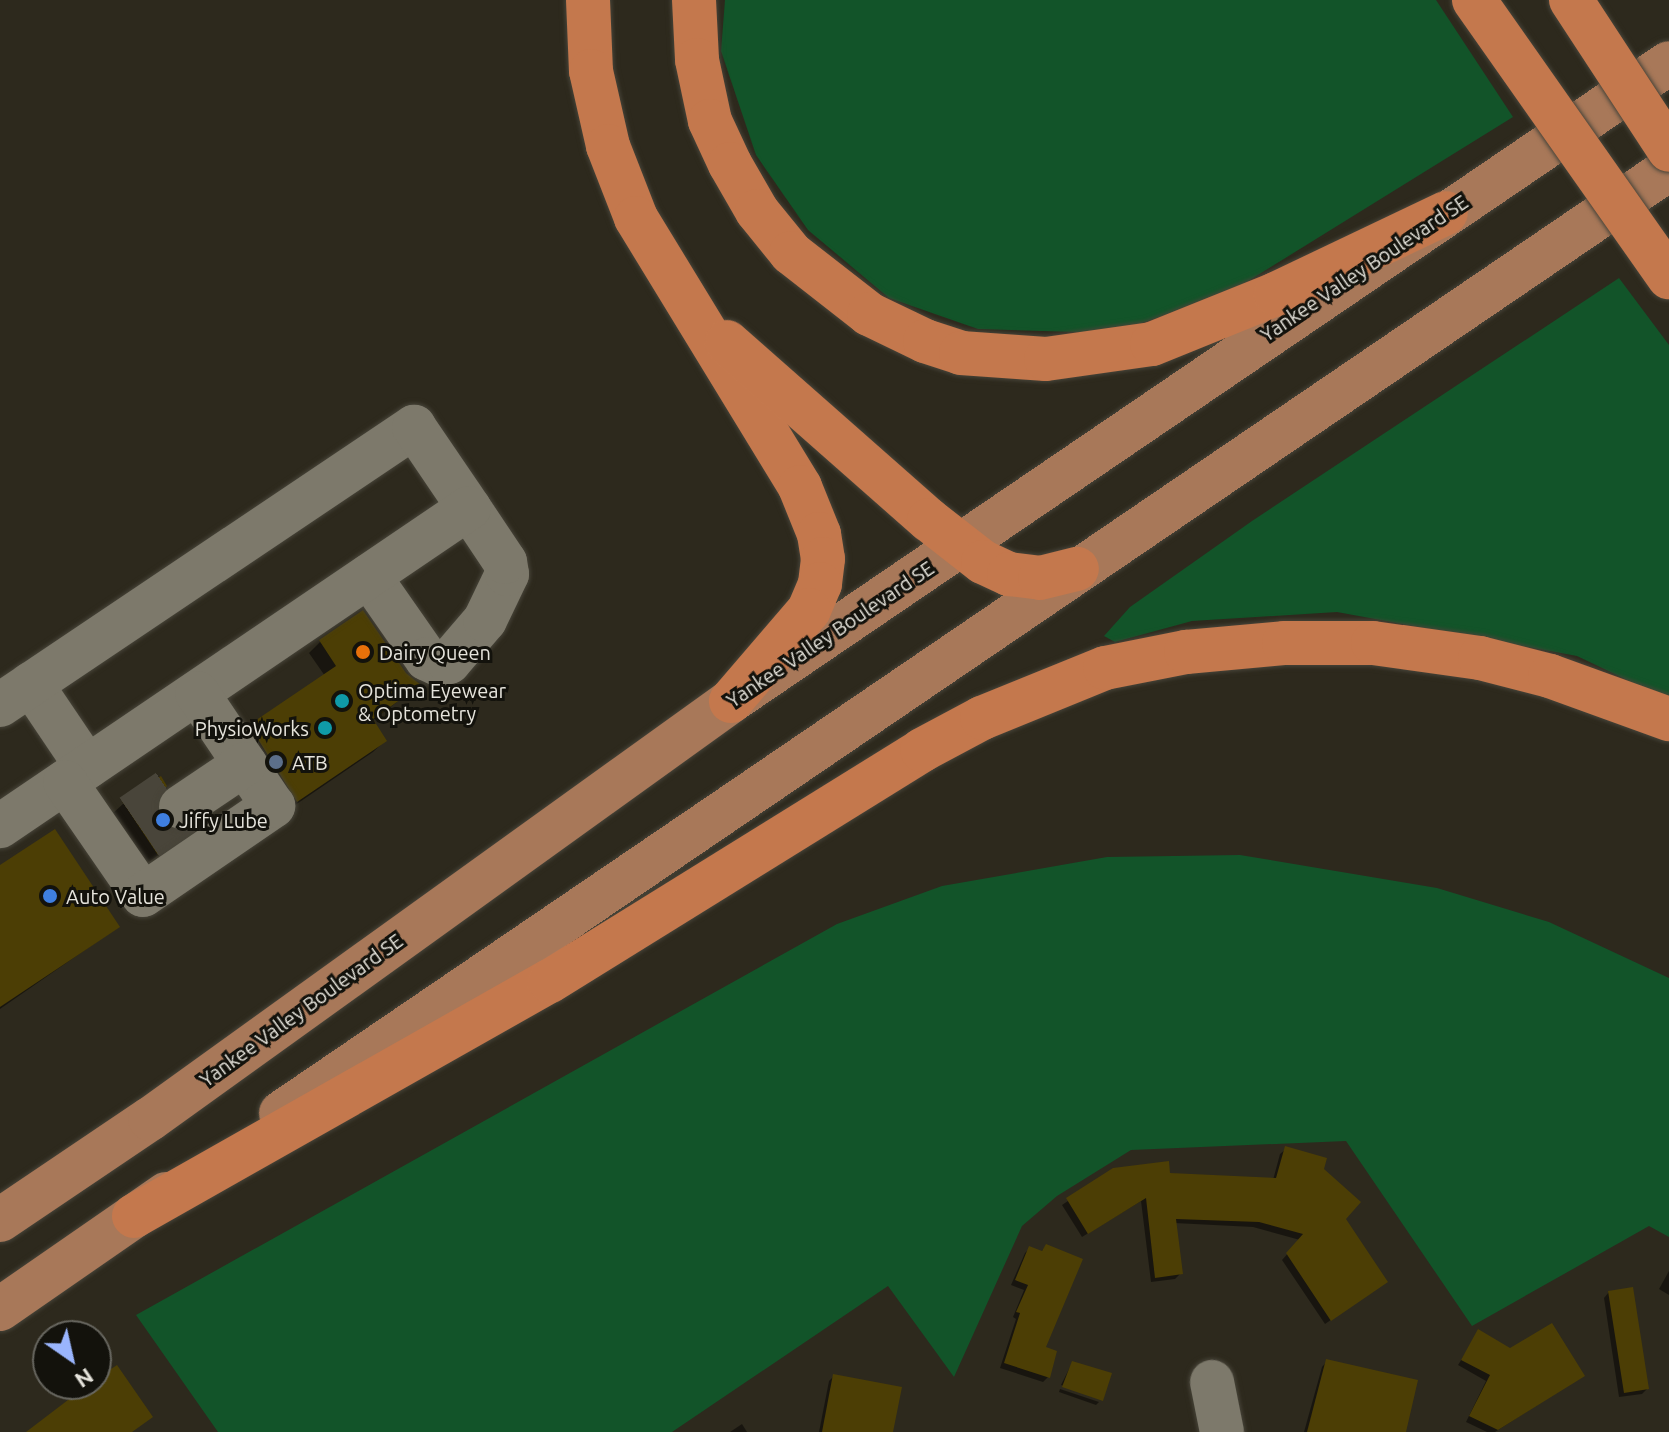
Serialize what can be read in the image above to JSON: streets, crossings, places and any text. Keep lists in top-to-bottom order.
{
  "streets": {
    "main road": ["Yankee Valley Boulevard SE"]
  },
  "places": [
    "Dairy Queen",
    "Optima Eyewear & Optometry",
    "PhysioWorks",
    "ATB",
    "Jiffy Lube",
    "Auto Value"
  ],
  "north": "bottom right"
}
